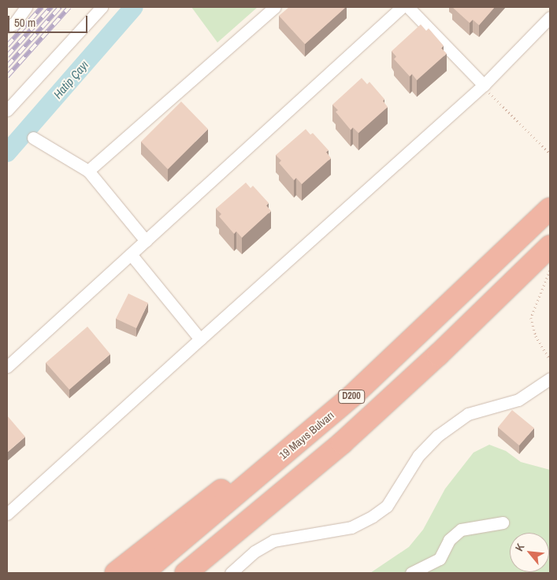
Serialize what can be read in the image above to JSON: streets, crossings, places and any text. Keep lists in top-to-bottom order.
{
  "streets": {
    "highway": ["D200", "19 Mayıs Bulvarı"]
  },
  "water": ["Hatip Çayı"],
  "scale_bar": "50 m",
  "north": "top left"
}
